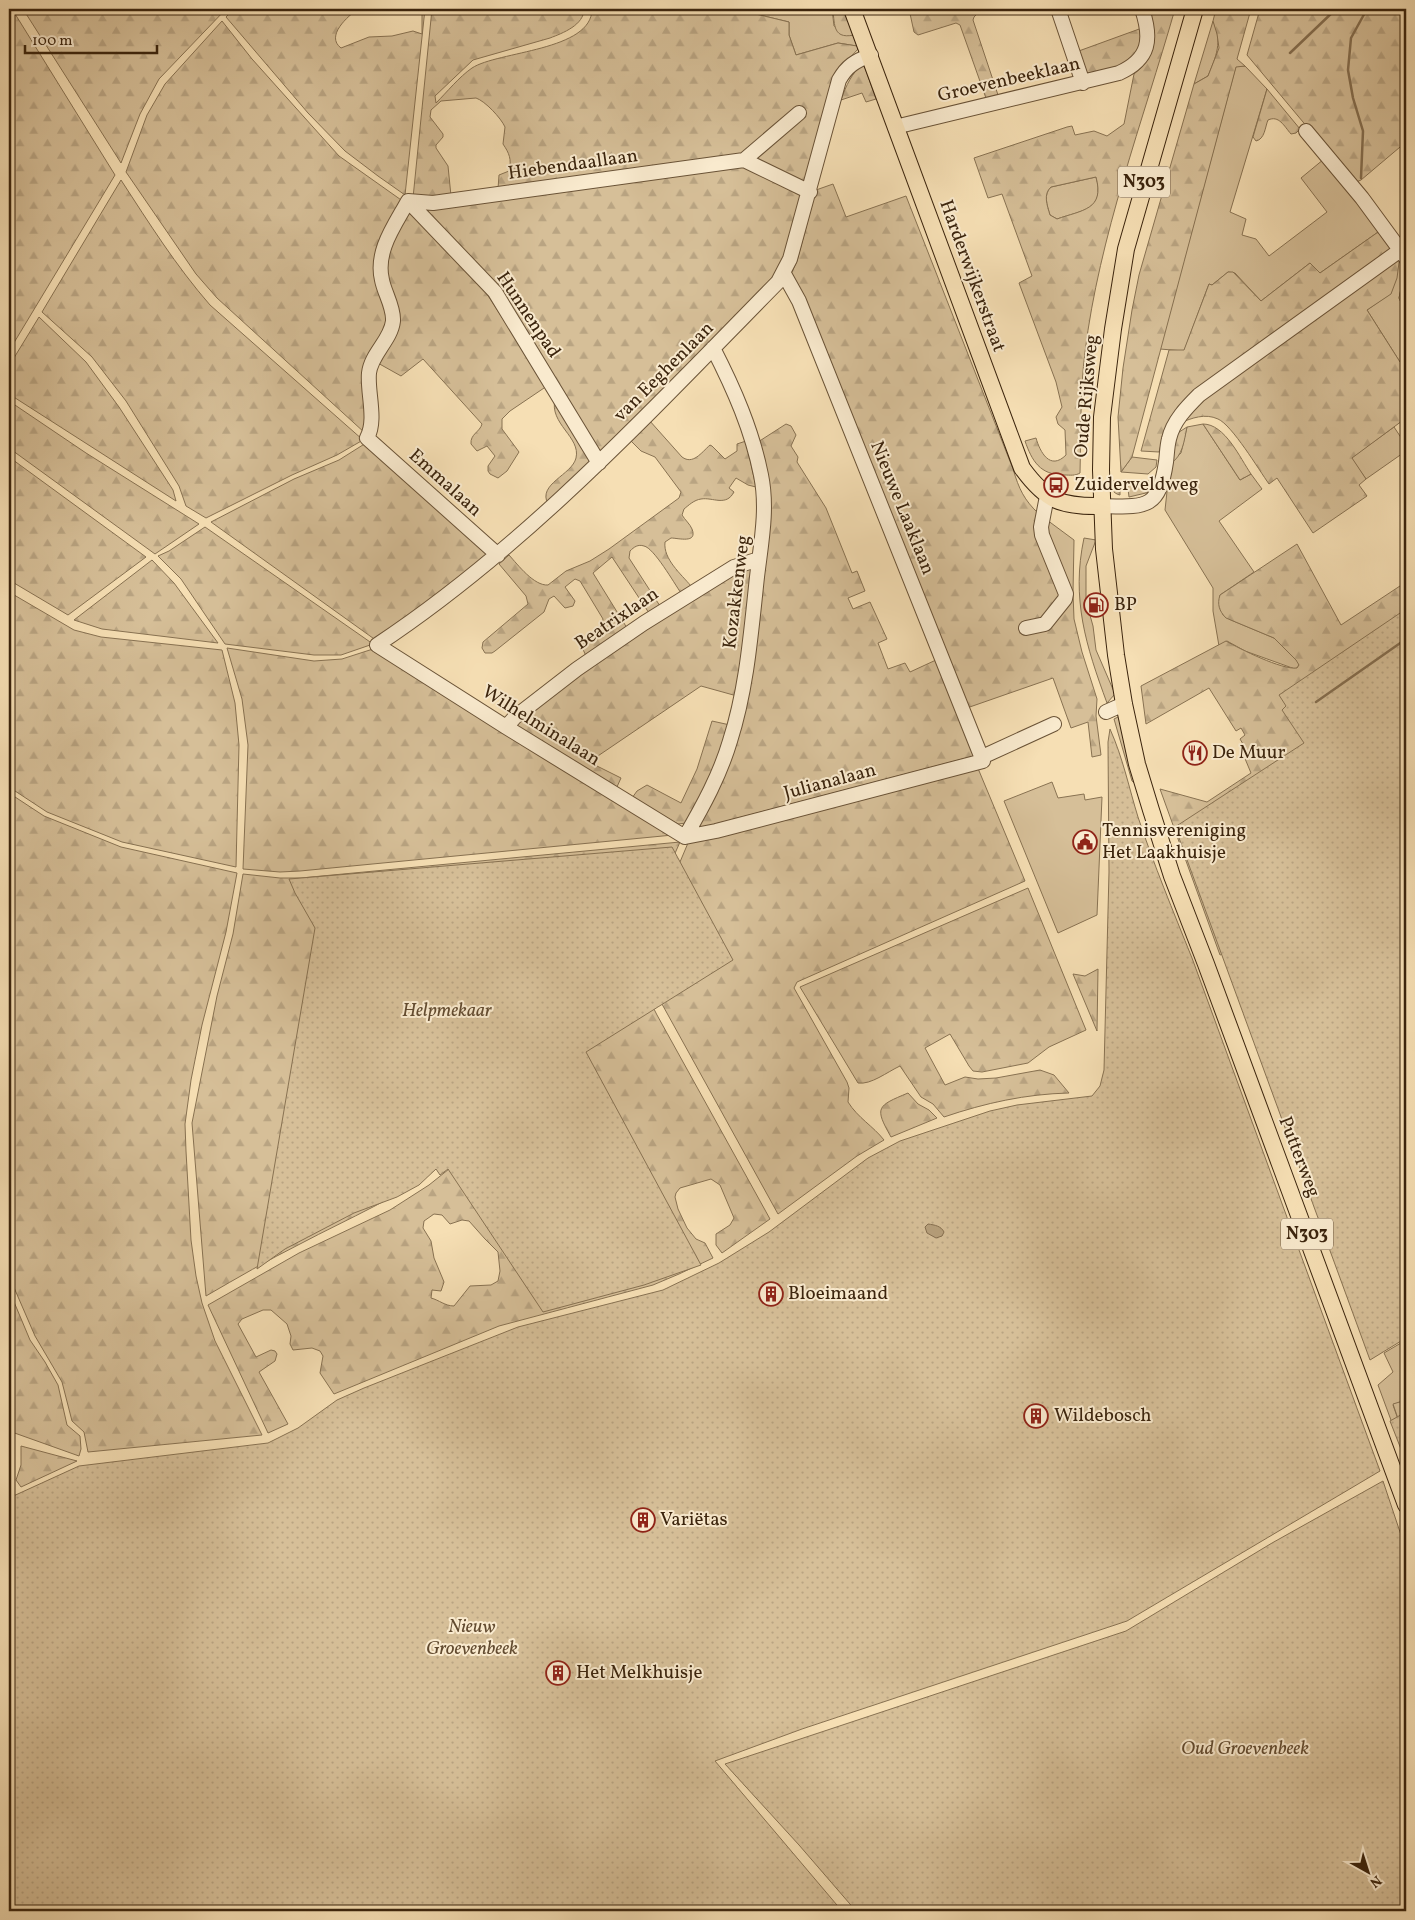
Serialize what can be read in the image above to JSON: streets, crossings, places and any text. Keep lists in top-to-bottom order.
{
  "streets": {
    "main road": [
      "N303",
      "Harderwijkerstraat",
      "Oude Rijksweg",
      "Putterweg"
    ],
    "street": [
      "Groevenbeeklaan",
      "Hiebendaallaan",
      "Hunnenpad",
      "van Eeghenlaan",
      "Emmalaan",
      "Nieuwe Laaklaan",
      "Kozakkenweg",
      "Beatrixlaan",
      "Wilhelminalaan",
      "Julianalaan"
    ]
  },
  "crossings": [
    ["Groevenbeeklaan", "Harderwijkerstraat"],
    ["Hiebendaallaan", "Hunnenpad"],
    ["Hiebendaallaan", "Emmalaan"],
    ["Harderwijkerstraat", "van Eeghenlaan"],
    ["Harderwijkerstraat", "Oude Rijksweg"],
    ["Hunnenpad", "van Eeghenlaan"],
    ["Hunnenpad", "Emmalaan"],
    ["van Eeghenlaan", "Emmalaan"],
    ["van Eeghenlaan", "Nieuwe Laaklaan"],
    ["van Eeghenlaan", "Kozakkenweg"],
    ["van Eeghenlaan", "Wilhelminalaan"],
    ["Oude Rijksweg", "Putterweg"],
    ["Nieuwe Laaklaan", "Julianalaan"],
    ["Kozakkenweg", "Beatrixlaan"],
    ["Kozakkenweg", "Wilhelminalaan"],
    ["Kozakkenweg", "Julianalaan"],
    ["Beatrixlaan", "Wilhelminalaan"],
    ["Wilhelminalaan", "Julianalaan"]
  ],
  "parks": ["Helpmekaar", "Nieuw Groevenbeek", "Oud Groevenbeek"],
  "places": {
    "bus stop": ["Zuiderveldweg"],
    "fuel station": ["BP"],
    "restaurant": ["De Muur"],
    "public building": ["Tennisvereniging Het Laakhuisje"],
    "building": [
      "Bloeimaand",
      "Wildebosch",
      "Variëtas",
      "Het Melkhuisje"
    ]
  },
  "scale_bar": "100 m",
  "north": "bottom right"
}
